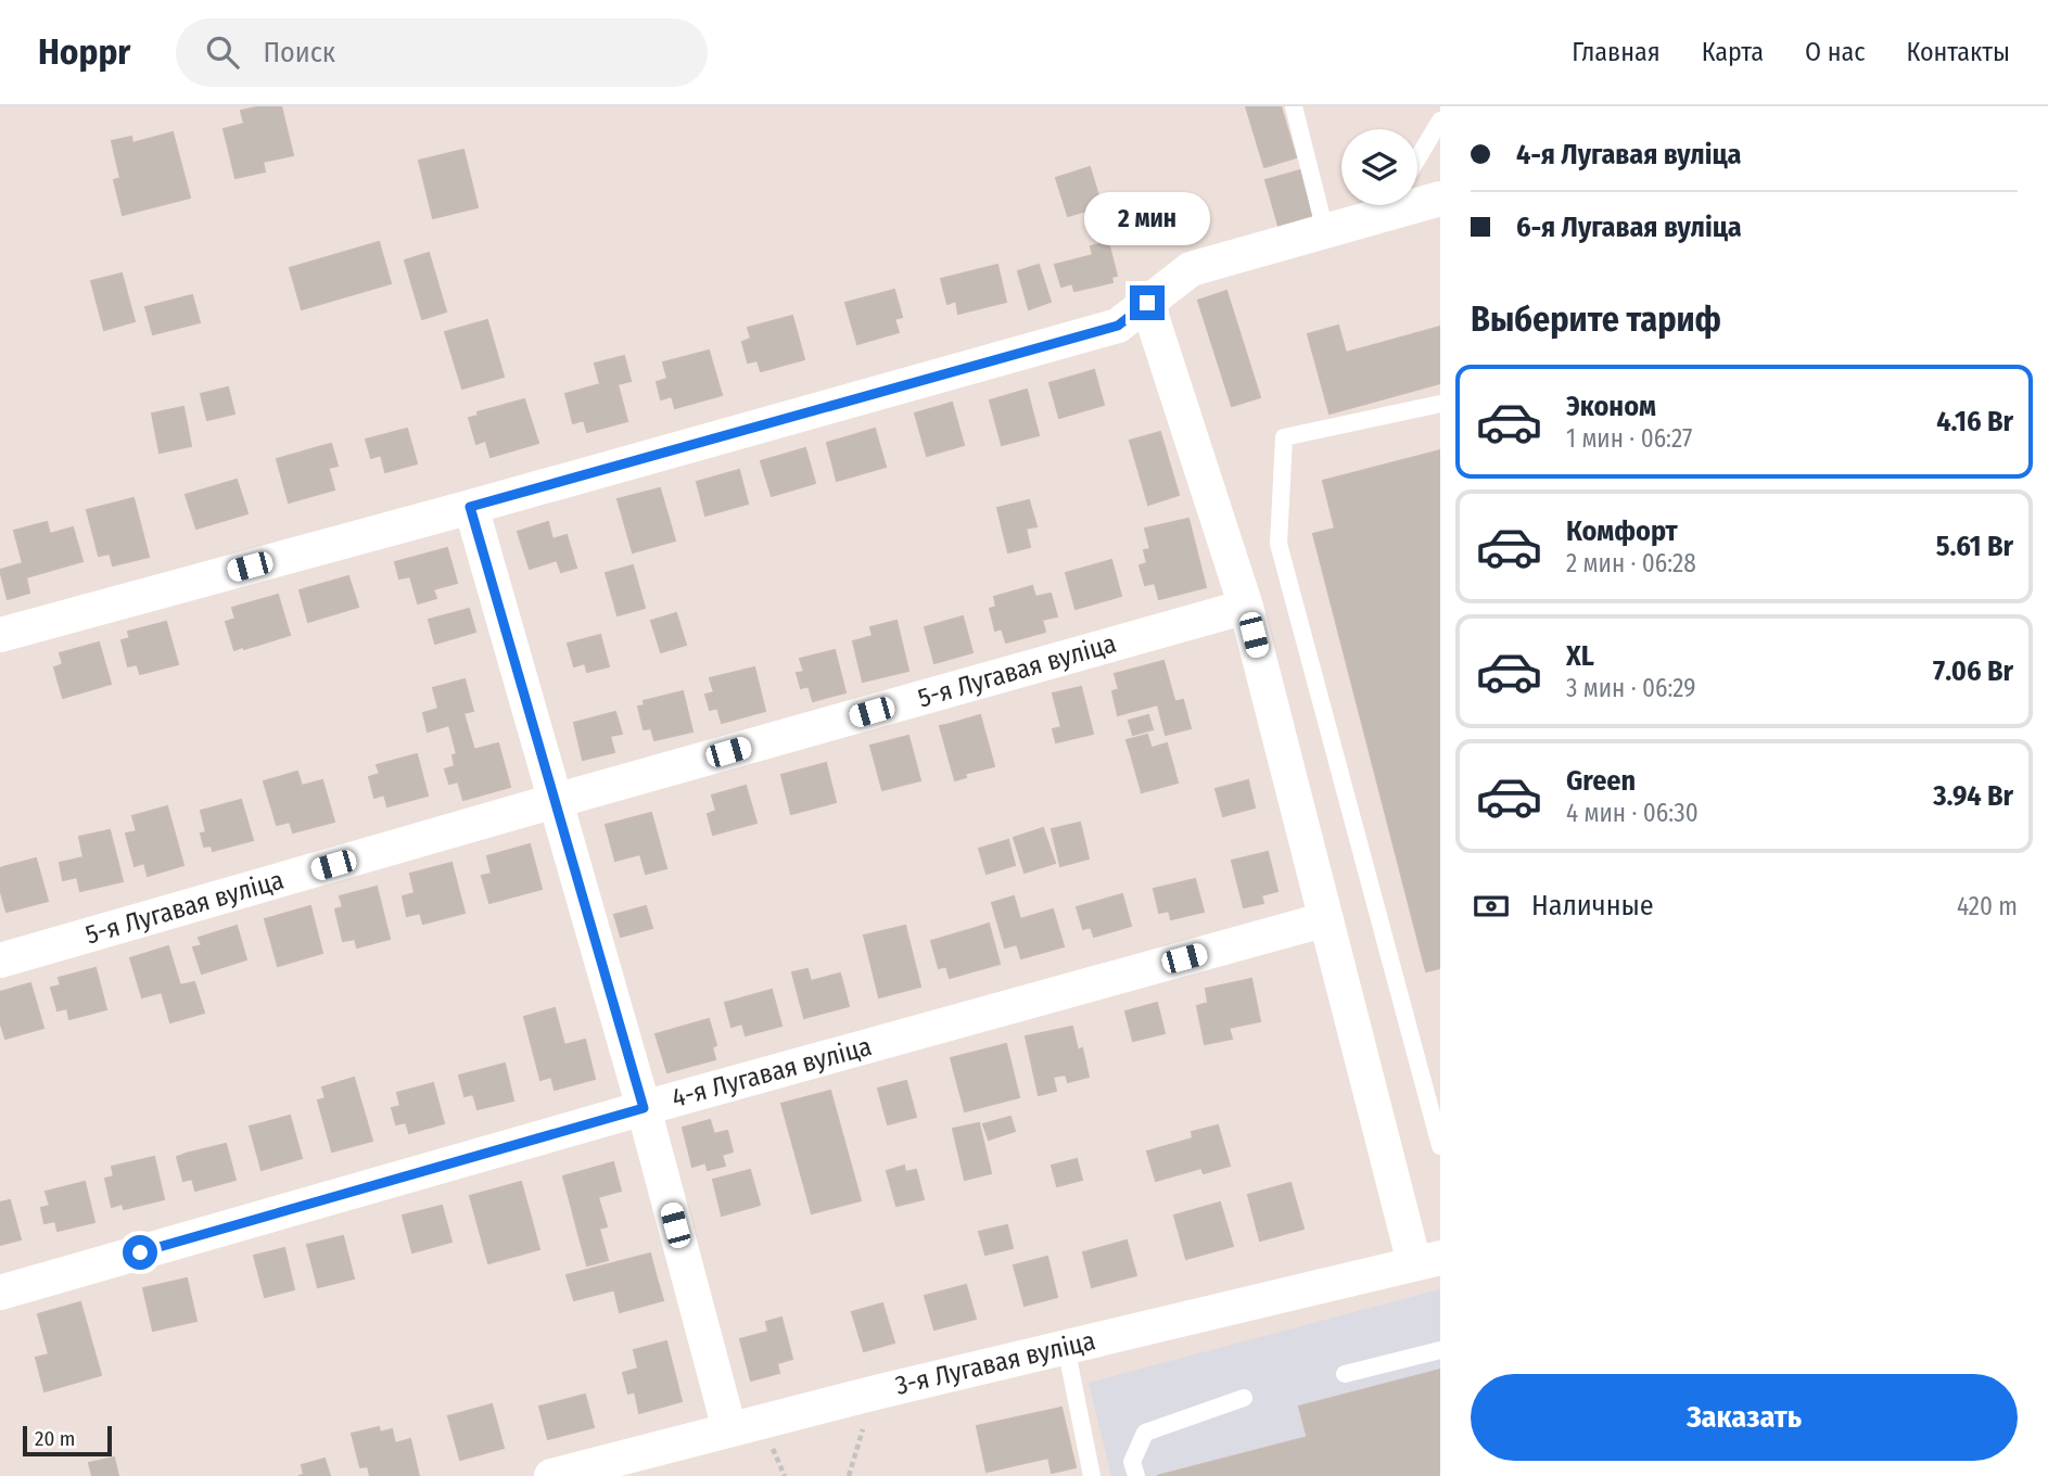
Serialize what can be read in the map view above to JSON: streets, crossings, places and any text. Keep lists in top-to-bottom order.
{
  "streets": {
    "street": ["5-я Лугавая вуліца", "4-я Лугавая вуліца", "3-я Лугавая вуліца"]
  },
  "scale_bar": "20 m",
  "page": {
    "header": "Hoppr",
    "search": "Поиск",
    "nav": [
      "Главная",
      "Карта",
      "О нас",
      "Контакты"
    ],
    "banner": ["4-я Лугавая вуліца", "6-я Лугавая вуліца"],
    "bubble": "2 мин",
    "heading": "Выберите тариф",
    "list": [
      {
        "name": "Эконом",
        "note": "1 мин · 06:27",
        "value": "4.16 Br"
      },
      {
        "name": "Комфорт",
        "note": "2 мин · 06:28",
        "value": "5.61 Br"
      },
      {
        "name": "XL",
        "note": "3 мин · 06:29",
        "value": "7.06 Br"
      },
      {
        "name": "Green",
        "note": "4 мин · 06:30",
        "value": "3.94 Br"
      }
    ],
    "pay": ["Наличные", "420 m"],
    "buttons": "Заказать",
    "scale": "20 m"
  }
}
